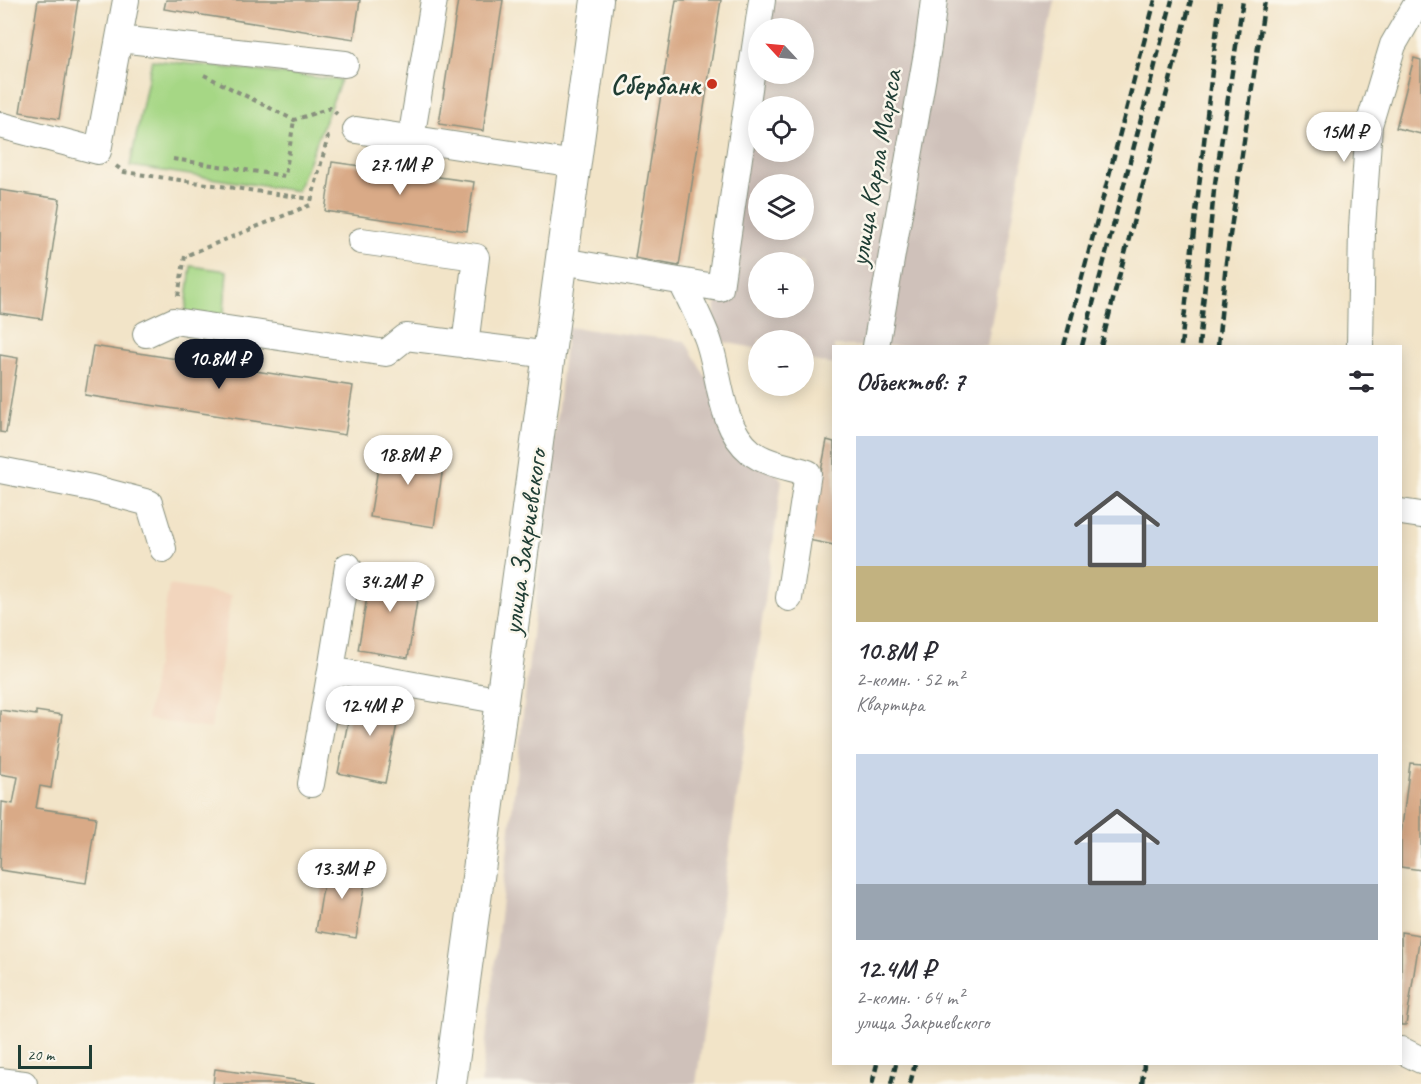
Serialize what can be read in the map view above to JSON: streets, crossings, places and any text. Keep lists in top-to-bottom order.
{
  "streets": {
    "main road": ["улица Закриевского"],
    "street": ["улица Карла Маркса"]
  },
  "places": ["Сбербанк"],
  "scale_bar": "20 m",
  "north": "top left",
  "page": {
    "map_buttons": ["+", "−"],
    "price": [
      "15M ₽",
      "27.1M ₽",
      "10.8M ₽",
      "18.8M ₽",
      "34.2M ₽",
      "12.4M ₽",
      "13.3M ₽"
    ],
    "heading": "Объектов: 7",
    "list": [
      {
        "name": "10.8M ₽",
        "note": "2-комн. · 52 m² · Квартира"
      },
      {
        "name": "12.4M ₽",
        "note": "2-комн. · 64 m² · улица Закриевского"
      }
    ],
    "scale": "20 m"
  }
}
